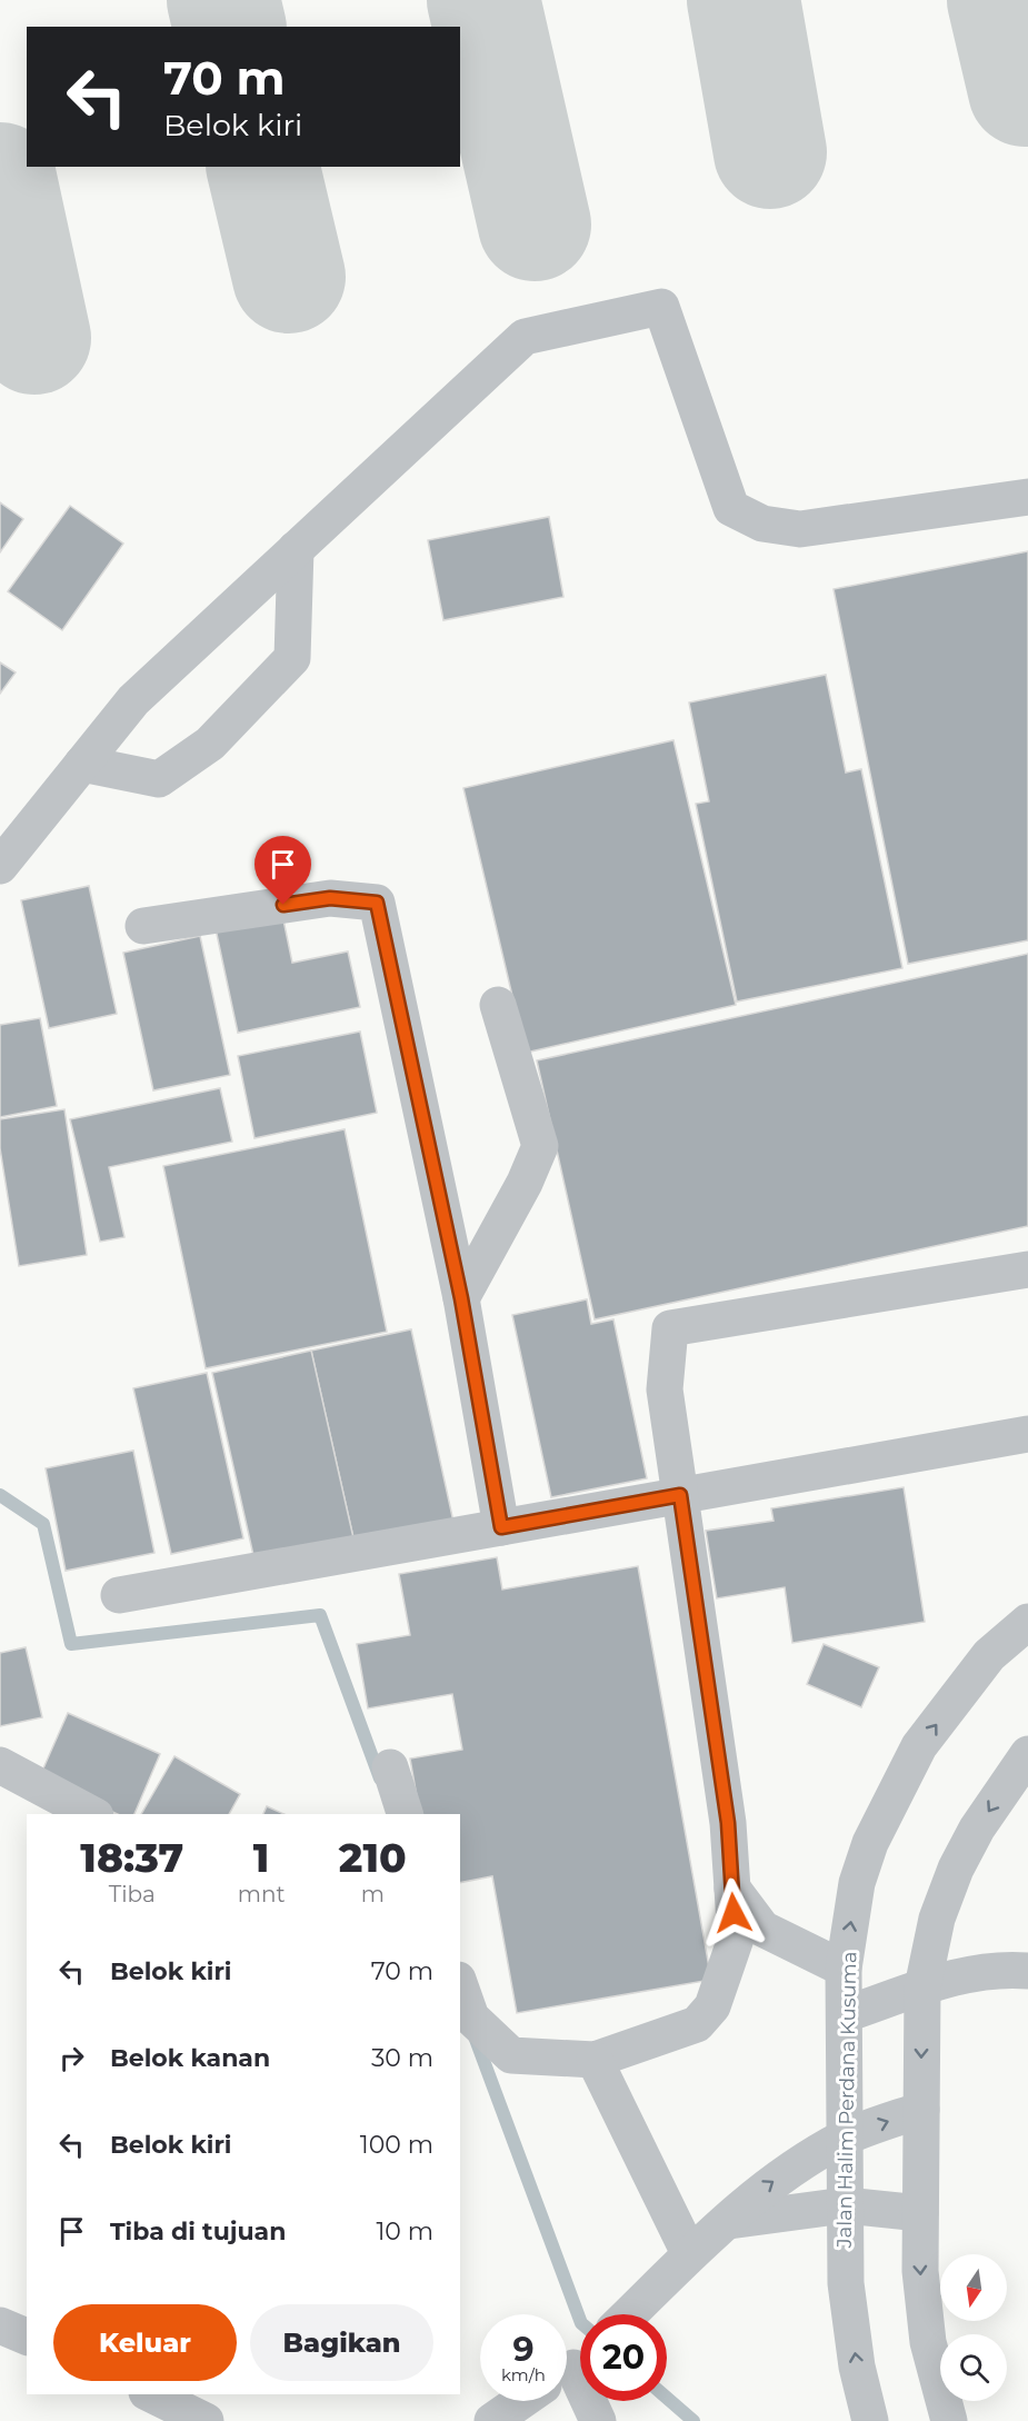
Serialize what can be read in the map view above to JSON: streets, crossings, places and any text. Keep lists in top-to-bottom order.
{
  "streets": {
    "street": ["Jalan Halim Perdana Kusuma"]
  },
  "north": "bottom",
  "page": {
    "turn": ["70 m", "Belok kiri"],
    "eta": [
      "18:37",
      "Tiba",
      "1",
      "mnt",
      "210",
      "m"
    ],
    "list": [
      {
        "name": "Belok kiri",
        "value": "70 m"
      },
      {
        "name": "Belok kanan",
        "value": "30 m"
      },
      {
        "name": "Belok kiri",
        "value": "100 m"
      },
      {
        "name": "Tiba di tujuan",
        "value": "10 m"
      }
    ],
    "buttons": ["Keluar", "Bagikan"],
    "speed": "9 km/h",
    "limit": "20"
  }
}
